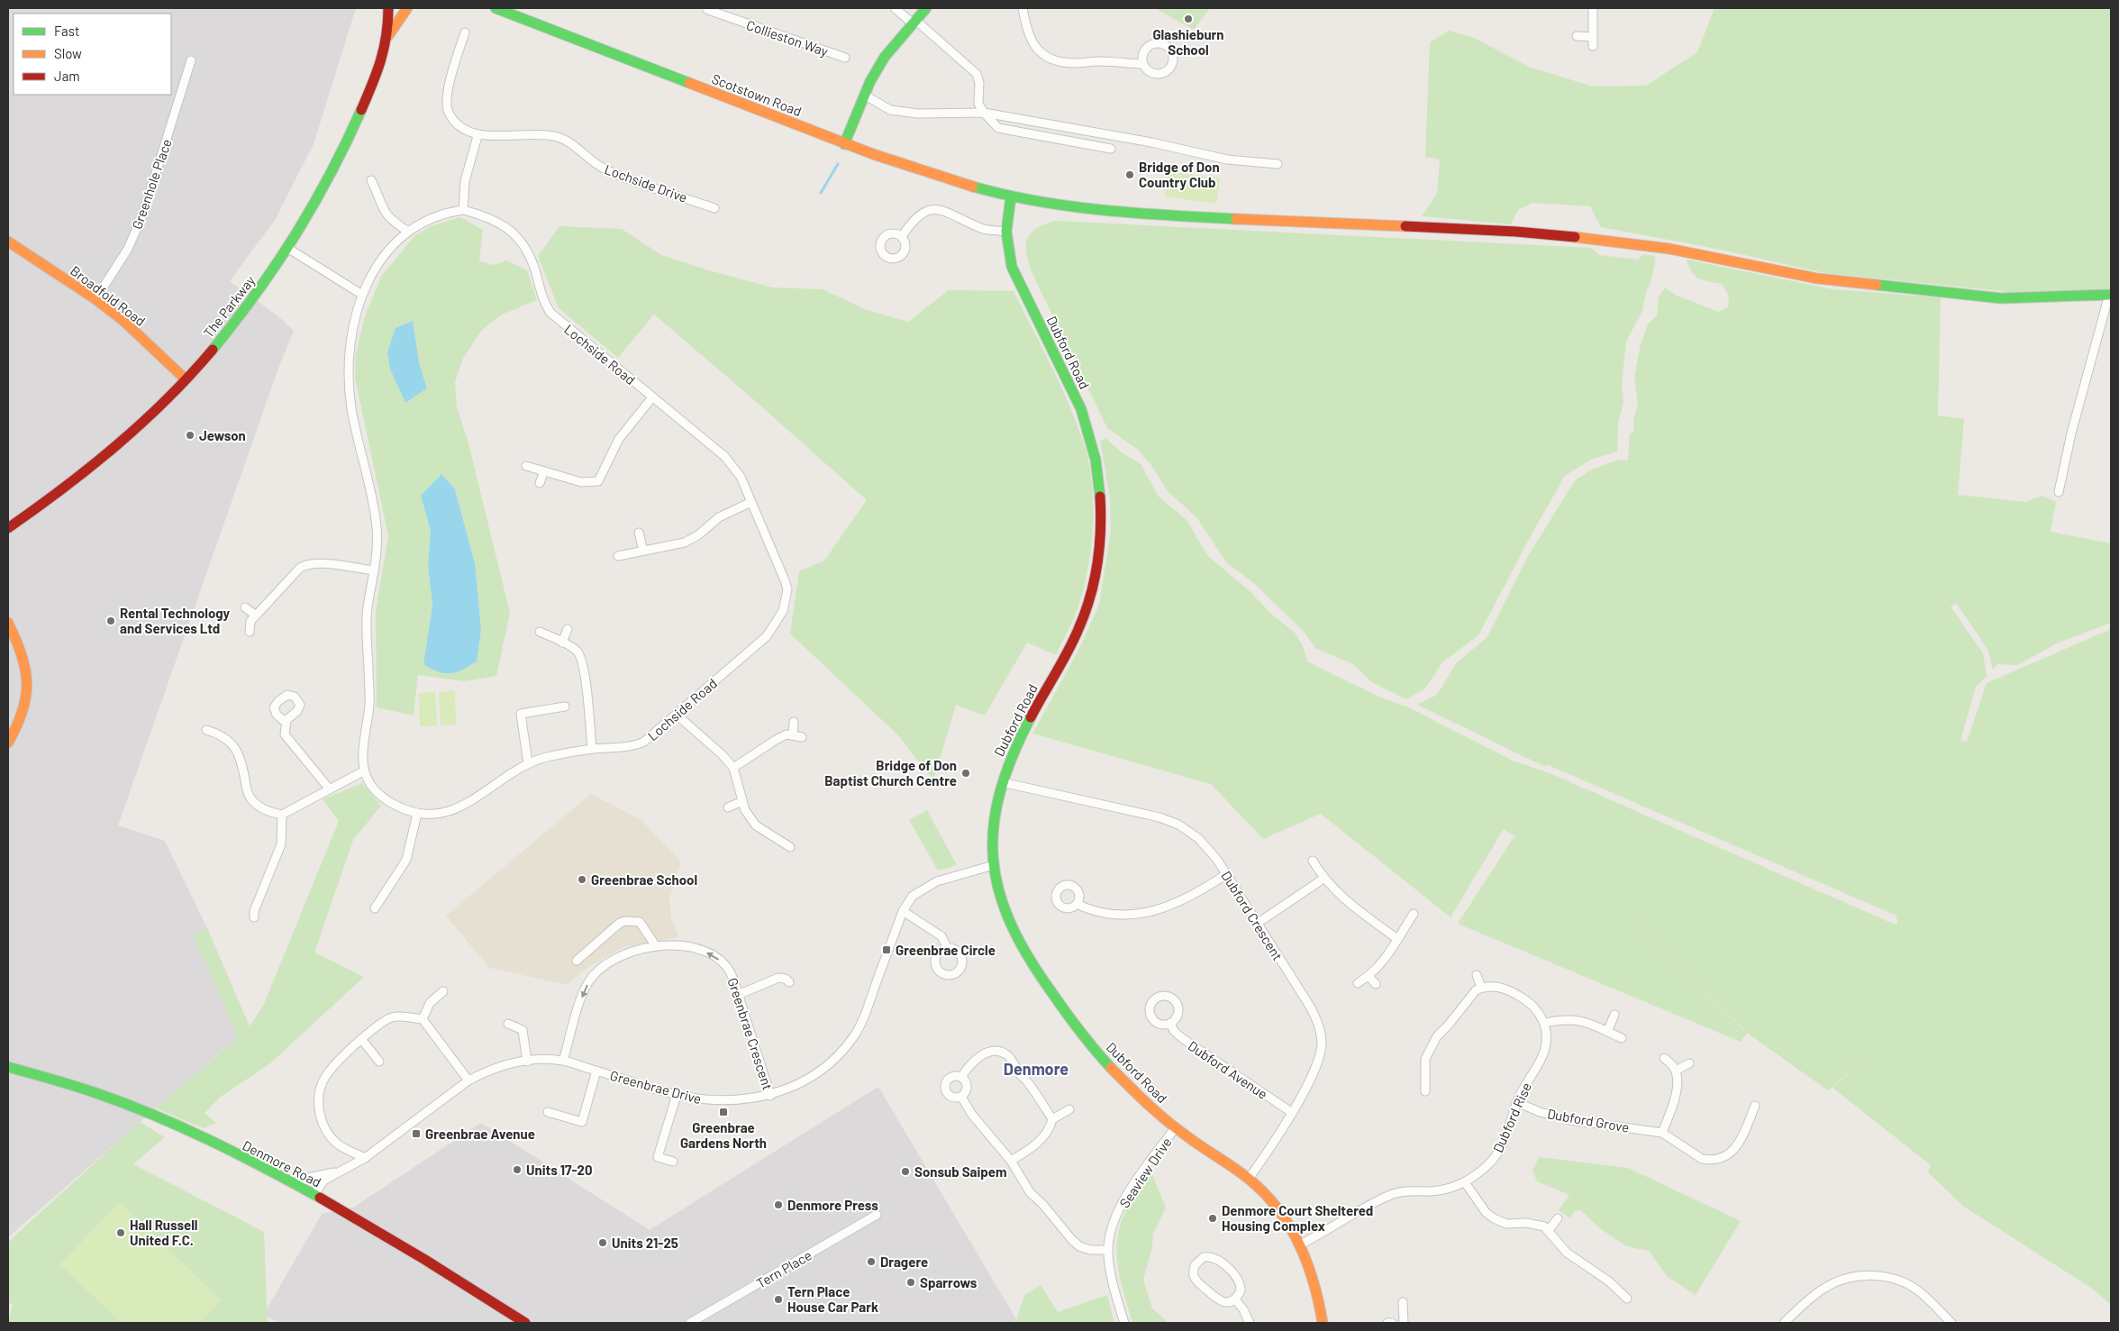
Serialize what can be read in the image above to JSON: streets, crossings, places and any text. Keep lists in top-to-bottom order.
{
  "streets": {
    "street": [
      "Collieston Way",
      "Scotstown Road",
      "Lochside Drive",
      "Greenhole Place",
      "Broadfold Road",
      "The Parkway",
      "Dubford Road",
      "Lochside Road",
      "Dubford Crescent",
      "Greenbrae Crescent",
      "Dubford Avenue",
      "Greenbrae Drive",
      "Dubford Rise",
      "Dubford Grove",
      "Denmore Road",
      "Seaview Drive",
      "Tern Place"
    ]
  },
  "crossings": [
    ["Scotstown Road", "Dubford Road"],
    ["Greenhole Place", "Broadfold Road"],
    ["Broadfold Road", "The Parkway"],
    ["Dubford Road", "Dubford Crescent"],
    ["Dubford Road", "Greenbrae Drive"],
    ["Dubford Road", "Dubford Rise"],
    ["Dubford Road", "Seaview Drive"],
    ["Dubford Crescent", "Dubford Avenue"],
    ["Greenbrae Crescent", "Greenbrae Drive"],
    ["Greenbrae Drive", "Denmore Road"],
    ["Dubford Rise", "Dubford Grove"]
  ],
  "districts": ["Denmore"],
  "places": {
    "other": [
      "Glashieburn School",
      "Bridge of Don Country Club",
      "Jewson",
      "Rental Technology and Services Ltd",
      "Bridge of Don Baptist Church Centre",
      "Greenbrae School",
      "Units 17-20",
      "Sonsub Saipem",
      "Denmore Press",
      "Denmore Court Sheltered Housing Complex",
      "Hall Russell United F.C.",
      "Units 21-25",
      "Dragere",
      "Sparrows",
      "Tern Place House Car Park"
    ],
    "transit": ["Greenbrae Circle", "Greenbrae Gardens North", "Greenbrae Avenue"]
  },
  "legend": ["Fast", "Slow", "Jam"]
}
